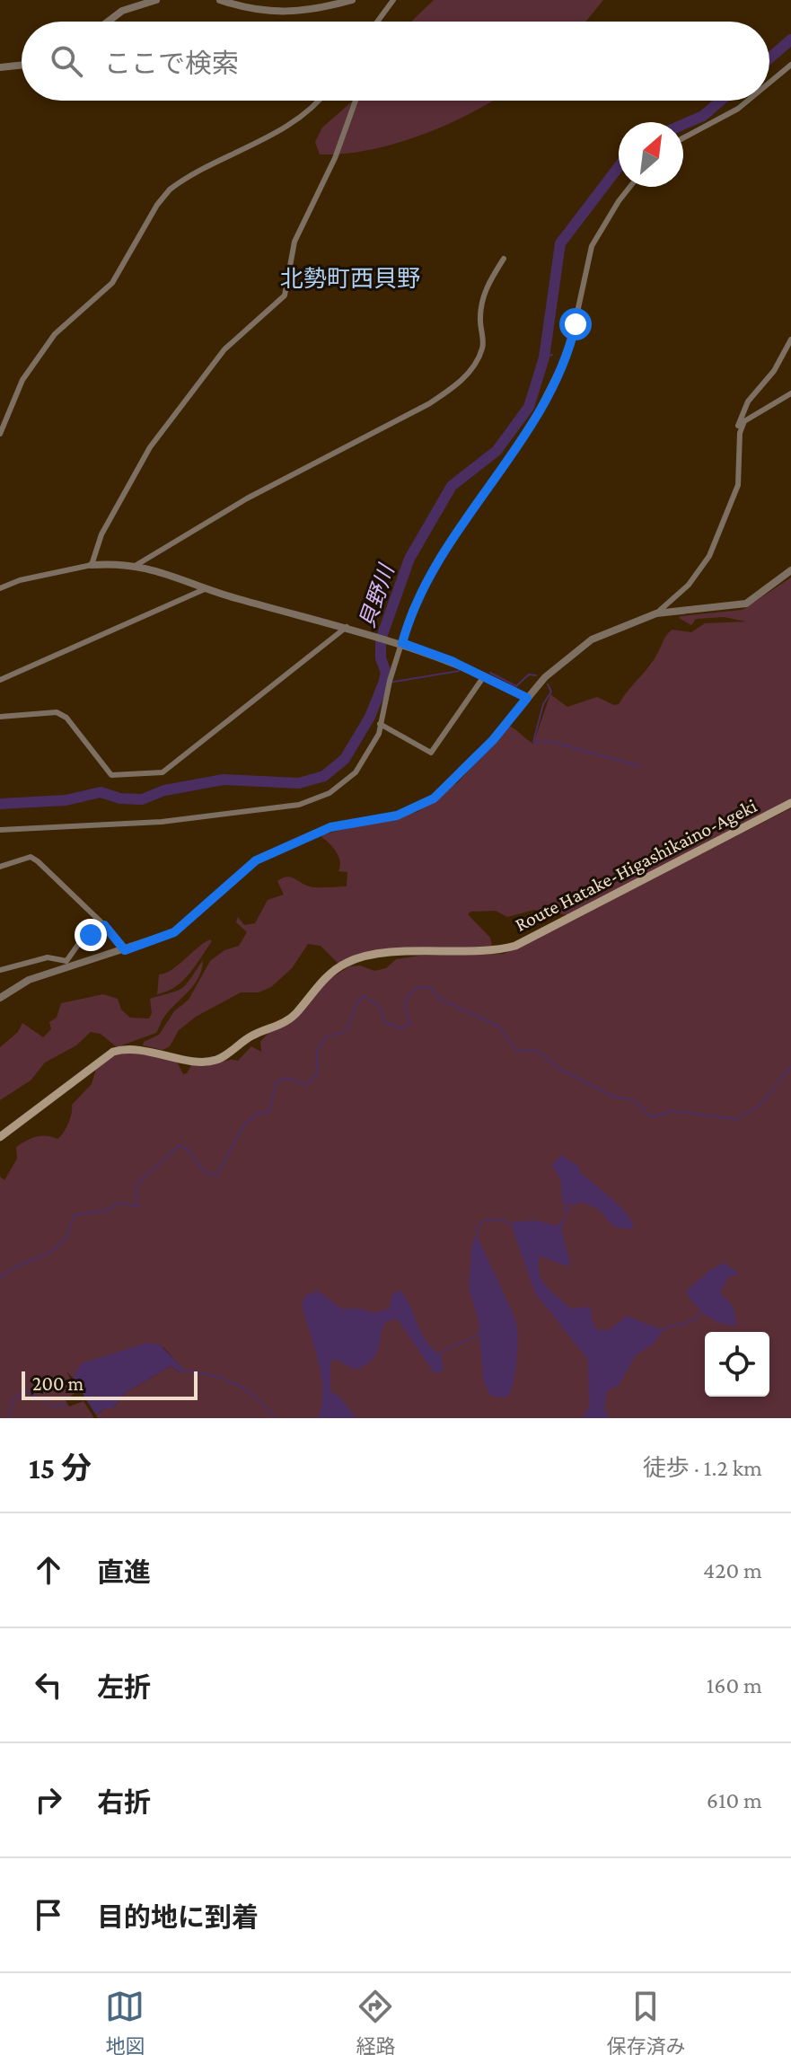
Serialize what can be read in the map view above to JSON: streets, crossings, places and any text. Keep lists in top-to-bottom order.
{
  "streets": {
    "main road": ["Route Hatake-Higashikaino-Ageki"]
  },
  "districts": ["北勢町西貝野"],
  "water": ["貝野川"],
  "scale_bar": "200 m",
  "north": "top right",
  "page": {
    "search": "ここで検索",
    "scale": "200 m",
    "heading": ["15 分", "徒歩 · 1.2 km"],
    "list": [
      ["直進", "420 m"],
      ["左折", "160 m"],
      ["右折", "610 m"],
      "目的地に到着"
    ],
    "nav": ["地図", "経路", "保存済み"]
  }
}
